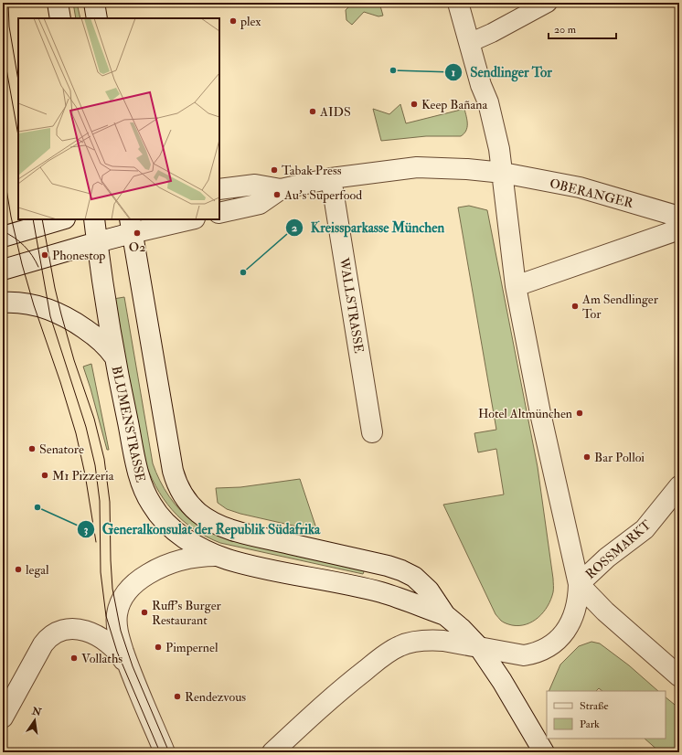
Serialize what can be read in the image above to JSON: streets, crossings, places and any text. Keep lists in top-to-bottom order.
{
  "streets": {
    "street": [
      "OBERANGER",
      "WALLSTRASSE",
      "BLUMENSTRASSE",
      "ROSSMARKT"
    ]
  },
  "crossings": [
    ["OBERANGER", "WALLSTRASSE"],
    ["BLUMENSTRASSE", "ROSSMARKT"]
  ],
  "places": [
    "plex",
    "Sendlinger Tor",
    "Keep Bañana",
    "AIDS",
    "Tabak Press",
    "Au's Superfood",
    "O2",
    "Phonestop",
    "Kreissparkasse München",
    "Am Sendlinger Tor",
    "Hotel Altmünchen",
    "Senatore",
    "Bar Polloi",
    "M1 Pizzeria",
    "Generalkonsulat der Republik Südafrika",
    "legal",
    "Ruff's Burger Restaurant",
    "Pimpernel",
    "Vollaths",
    "Rendezvous"
  ],
  "legend": ["Straße", "Park"],
  "scale_bar": "20 m",
  "north": "top"
}
